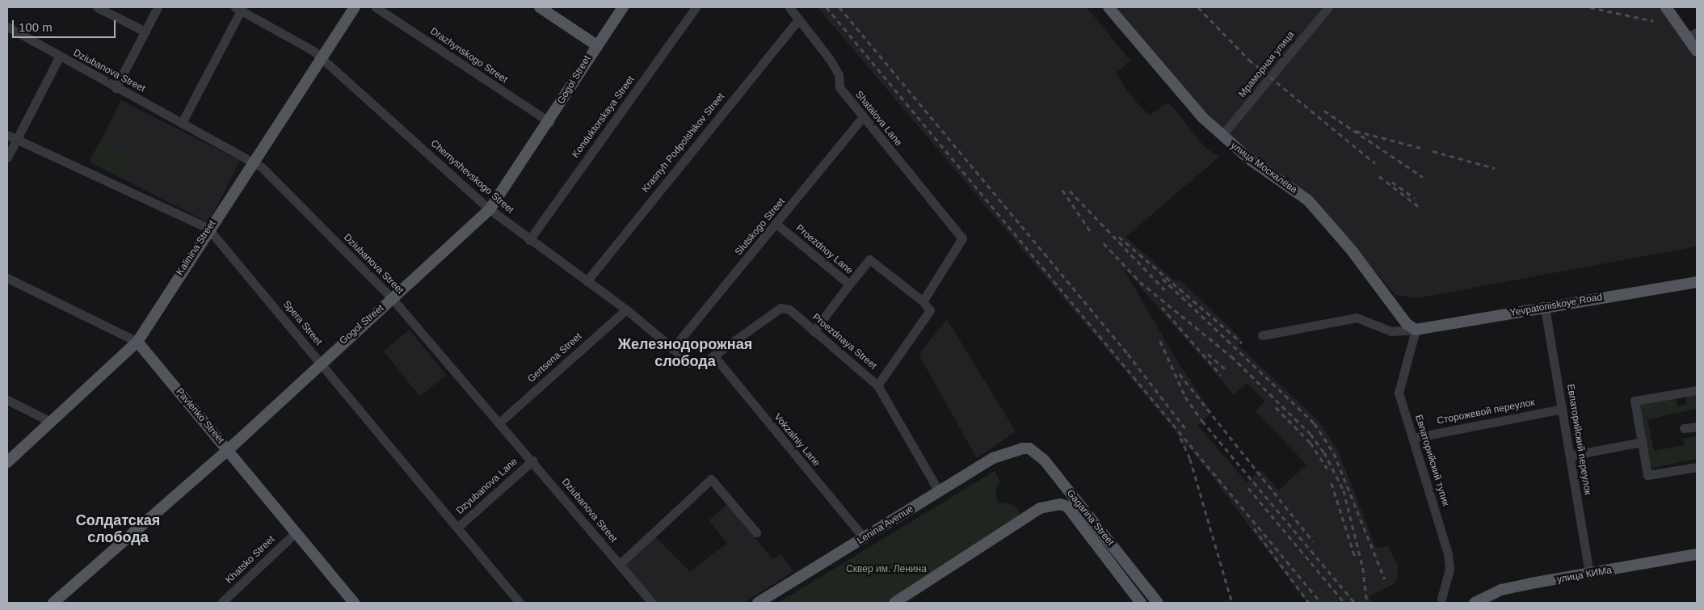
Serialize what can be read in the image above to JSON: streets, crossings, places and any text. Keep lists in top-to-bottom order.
{
  "streets": {
    "main road": [
      "Gogol Street",
      "улица Москалёва",
      "Kalinina Street",
      "Yevpatoriiskoye Road",
      "Pavlenko Street",
      "Gagarina Street",
      "Lenina Avenue",
      "улица КИМа"
    ],
    "street": [
      "Drazhynskogo Street",
      "Мраморная улица",
      "Dziubanova Street",
      "Konduktorskaya Street",
      "Shatalova Lane",
      "Krasnyh Podpolshikov Street",
      "Chernyshevskogo Street",
      "Slutskogo Street",
      "Proezdnoy Lane",
      "Spera Street",
      "Proezdnaya Street",
      "Gertsena Street",
      "Сторожевой переулок",
      "Евпаторийский переулок",
      "Vokzalniy Lane",
      "Евпаторийский тупик",
      "Dzyubanova Lane",
      "Khatsko Street"
    ]
  },
  "crossings": [
    ["Drazhynskogo Street", "Gogol Street"],
    ["Мраморная улица", "улица Москалёва"],
    ["Dziubanova Street", "Gogol Street"],
    ["Dziubanova Street", "Kalinina Street"],
    ["Dziubanova Street", "Gertsena Street"],
    ["Dziubanova Street", "Dzyubanova Lane"],
    ["Gogol Street", "Chernyshevskogo Street"],
    ["Gogol Street", "Spera Street"],
    ["Gogol Street", "Pavlenko Street"],
    ["Konduktorskaya Street", "Chernyshevskogo Street"],
    ["Shatalova Lane", "Krasnyh Podpolshikov Street"],
    ["Shatalova Lane", "Slutskogo Street"],
    ["Krasnyh Podpolshikov Street", "Chernyshevskogo Street"],
    ["улица Москалёва", "Yevpatoriiskoye Road"],
    ["улица Москалёва", "Евпаторийский тупик"],
    ["Chernyshevskogo Street", "Slutskogo Street"],
    ["Chernyshevskogo Street", "Kalinina Street"],
    ["Chernyshevskogo Street", "Proezdnaya Street"],
    ["Chernyshevskogo Street", "Gertsena Street"],
    ["Slutskogo Street", "Proezdnoy Lane"],
    ["Kalinina Street", "Spera Street"],
    ["Kalinina Street", "Pavlenko Street"],
    ["Proezdnoy Lane", "Proezdnaya Street"],
    ["Yevpatoriiskoye Road", "Евпаторийский переулок"],
    ["Yevpatoriiskoye Road", "Евпаторийский тупик"],
    ["Spera Street", "Dzyubanova Lane"],
    ["Proezdnaya Street", "Vokzalniy Lane"],
    ["Proezdnaya Street", "Lenina Avenue"],
    ["Сторожевой переулок", "Евпаторийский переулок"],
    ["Сторожевой переулок", "Евпаторийский тупик"],
    ["Pavlenko Street", "Khatsko Street"],
    ["Евпаторийский переулок", "улица КИМа"],
    ["Vokzalniy Lane", "Lenina Avenue"],
    ["Gagarina Street", "Lenina Avenue"]
  ],
  "districts": ["Железнодорожная слобода", "Солдатская слобода"],
  "parks": ["Сквер им. Ленина"],
  "scale_bar": "100 m"
}
